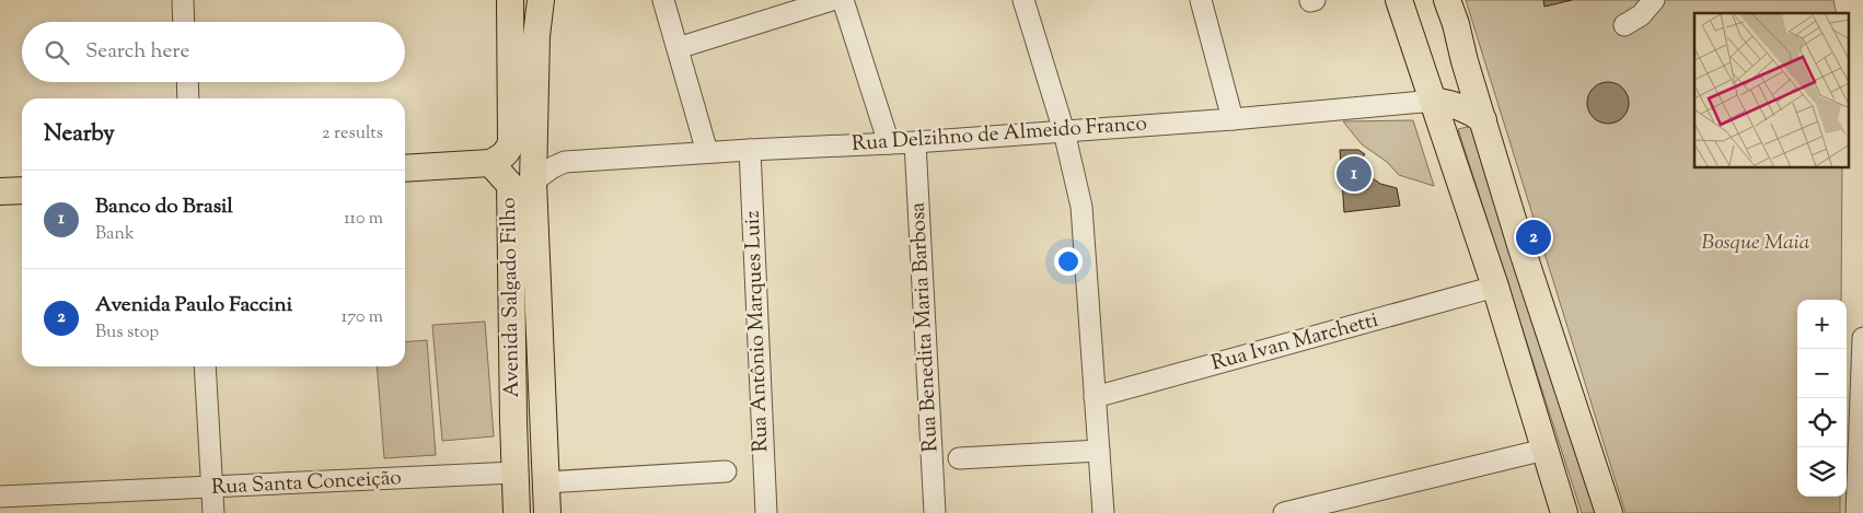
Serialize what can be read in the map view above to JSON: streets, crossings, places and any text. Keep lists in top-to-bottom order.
{
  "streets": {
    "main road": ["Avenida Salgado Filho"],
    "street": [
      "Rua Delzihno de Almeido Franco",
      "Rua Benedita Maria Barbosa",
      "Rua Antônio Marques Luiz",
      "Rua Ivan Marchetti",
      "Rua Santa Conceição"
    ]
  },
  "crossings": [
    ["Rua Delzihno de Almeido Franco", "Avenida Salgado Filho"],
    ["Rua Delzihno de Almeido Franco", "Rua Benedita Maria Barbosa"],
    ["Rua Delzihno de Almeido Franco", "Rua Antônio Marques Luiz"],
    ["Avenida Salgado Filho", "Rua Santa Conceição"]
  ],
  "parks": ["Bosque Maia"],
  "page": {
    "search": "Search here",
    "heading": ["Nearby", "2 results"],
    "pins": ["1", "2"],
    "list": [
      {
        "mark": "1",
        "name": "Banco do Brasil",
        "note": "Bank",
        "value": "110 m"
      },
      {
        "mark": "2",
        "name": "Avenida Paulo Faccini",
        "note": "Bus stop",
        "value": "170 m"
      }
    ],
    "map_buttons": ["+", "−"]
  }
}
